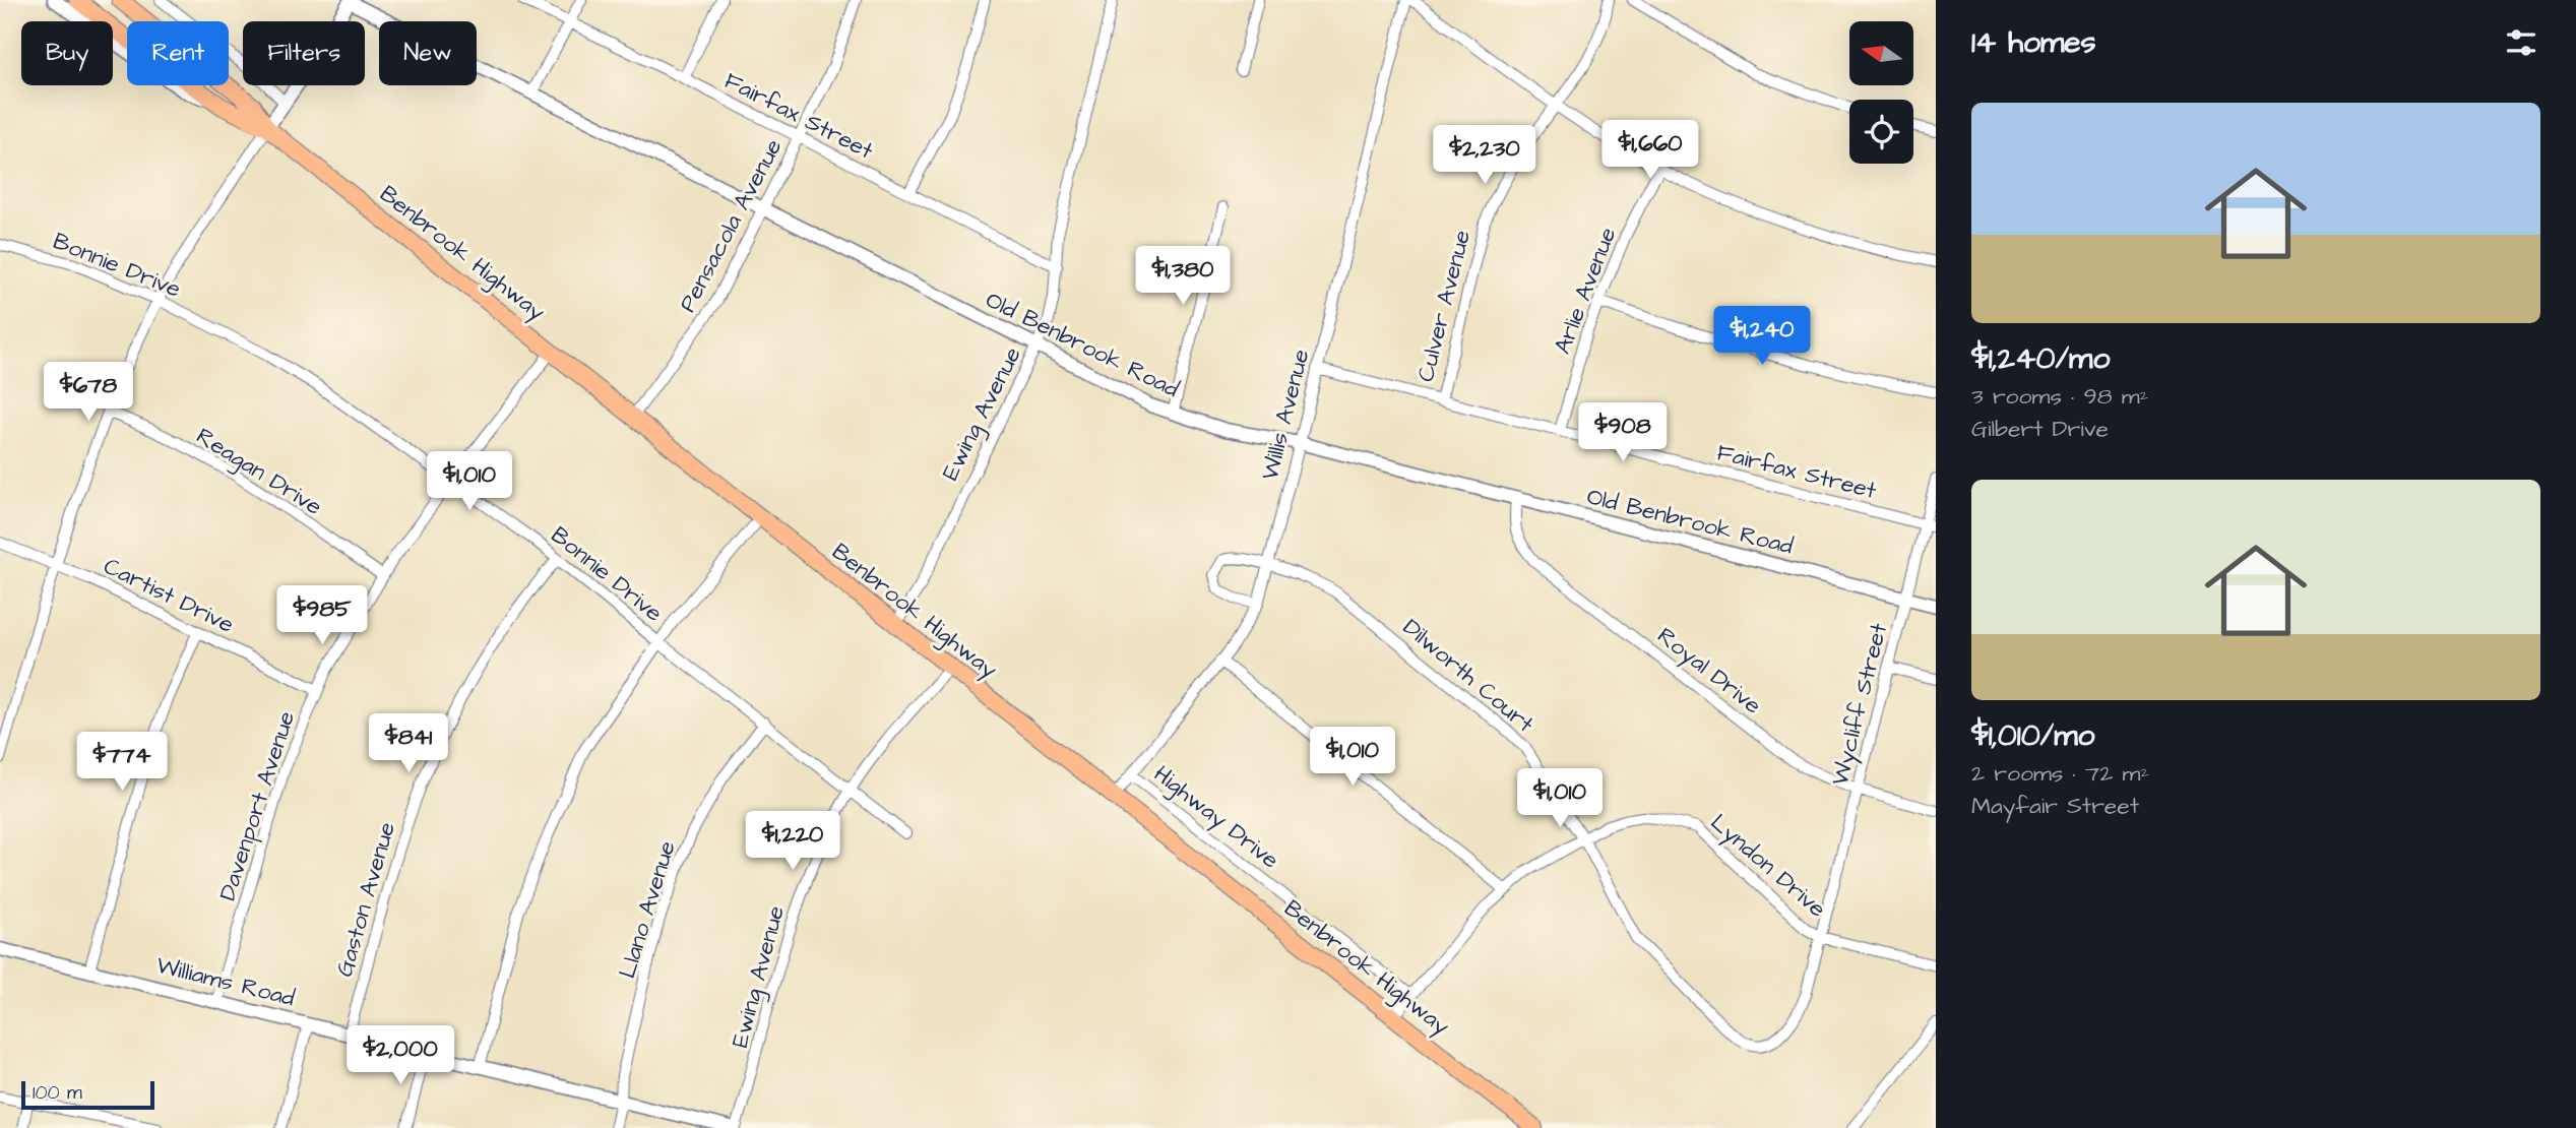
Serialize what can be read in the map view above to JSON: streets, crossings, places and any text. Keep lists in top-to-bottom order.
{
  "streets": {
    "main road": ["Benbrook Highway"],
    "street": [
      "Fairfax Street",
      "Pensacola Avenue",
      "Bonnie Drive",
      "Arlie Avenue",
      "Culver Avenue",
      "Old Benbrook Road",
      "Ewing Avenue",
      "Willis Avenue",
      "Reagan Drive",
      "Cartist Drive",
      "Royal Drive",
      "Dilworth Court",
      "Wycliff Street",
      "Davenport Avenue",
      "Highway Drive",
      "Lyndon Drive",
      "Gaston Avenue",
      "Llano Avenue",
      "Williams Road"
    ]
  },
  "crossings": [
    ["Fairfax Street", "Pensacola Avenue"],
    ["Fairfax Street", "Arlie Avenue"],
    ["Fairfax Street", "Culver Avenue"],
    ["Fairfax Street", "Ewing Avenue"],
    ["Fairfax Street", "Willis Avenue"],
    ["Fairfax Street", "Wycliff Street"],
    ["Pensacola Avenue", "Benbrook Highway"],
    ["Pensacola Avenue", "Old Benbrook Road"],
    ["Benbrook Highway", "Ewing Avenue"],
    ["Benbrook Highway", "Willis Avenue"],
    ["Benbrook Highway", "Davenport Avenue"],
    ["Benbrook Highway", "Lyndon Drive"],
    ["Bonnie Drive", "Ewing Avenue"],
    ["Bonnie Drive", "Davenport Avenue"],
    ["Bonnie Drive", "Gaston Avenue"],
    ["Bonnie Drive", "Llano Avenue"],
    ["Old Benbrook Road", "Ewing Avenue"],
    ["Old Benbrook Road", "Willis Avenue"],
    ["Old Benbrook Road", "Royal Drive"],
    ["Old Benbrook Road", "Wycliff Street"],
    ["Ewing Avenue", "Williams Road"],
    ["Willis Avenue", "Dilworth Court"],
    ["Willis Avenue", "Highway Drive"],
    ["Reagan Drive", "Davenport Avenue"],
    ["Cartist Drive", "Davenport Avenue"],
    ["Royal Drive", "Wycliff Street"],
    ["Dilworth Court", "Wycliff Street"],
    ["Dilworth Court", "Lyndon Drive"],
    ["Wycliff Street", "Lyndon Drive"],
    ["Davenport Avenue", "Williams Road"],
    ["Highway Drive", "Lyndon Drive"],
    ["Gaston Avenue", "Williams Road"],
    ["Llano Avenue", "Williams Road"]
  ],
  "scale_bar": "100 m",
  "north": "left",
  "page": {
    "heading": "14 homes",
    "chip": [
      "Buy",
      "Rent",
      "Filters",
      "New"
    ],
    "list": [
      {
        "name": "$1,240/mo",
        "note": "3 rooms · 98 m² · Gilbert Drive"
      },
      {
        "name": "$1,010/mo",
        "note": "2 rooms · 72 m² · Mayfair Street"
      }
    ],
    "price": [
      "$1,660",
      "$2,230",
      "$1,380",
      "$1,240",
      "$678",
      "$908",
      "$1,010",
      "$985",
      "$841",
      "$1,010",
      "$774",
      "$1,010",
      "$1,220",
      "$2,000"
    ],
    "scale": "100 m"
  }
}
